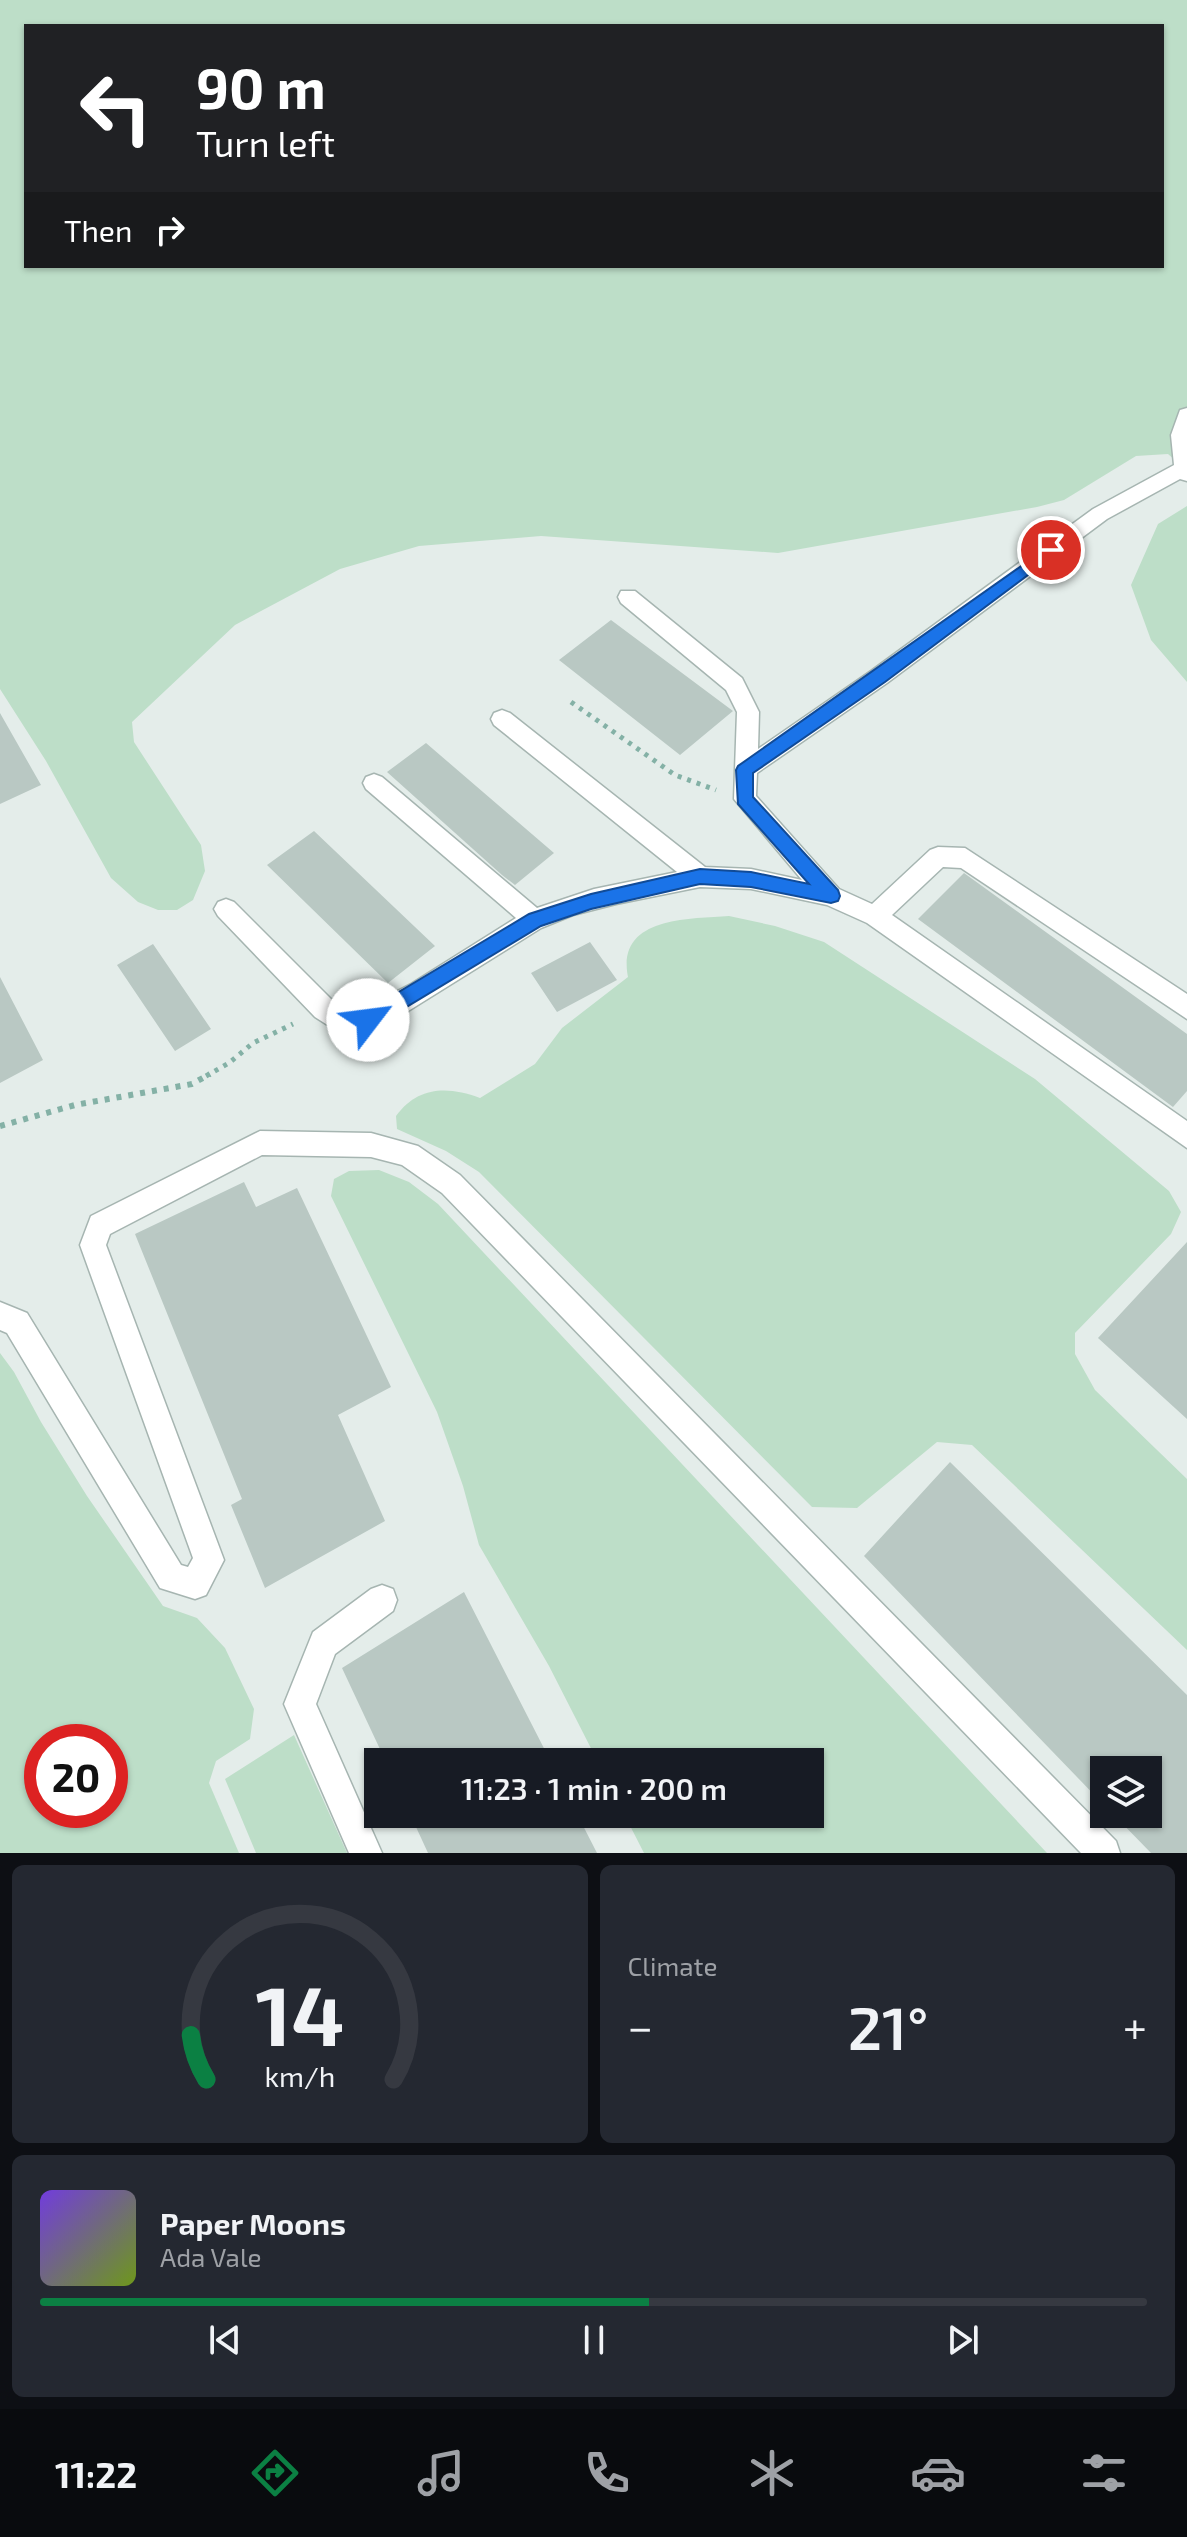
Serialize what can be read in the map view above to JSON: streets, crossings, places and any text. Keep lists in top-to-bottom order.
{
  "page": {
    "turn": ["90 m", "Turn left"],
    "then": "Then",
    "limit": "20",
    "trip": "11:23 · 1 min · 200 m",
    "tile": "Climate",
    "heat": ["−", "21°", "+"],
    "song": ["Paper Moons", "Ada Vale"],
    "tabs": "11:22",
    "gauge": ["14", "km/h"]
  }
}
